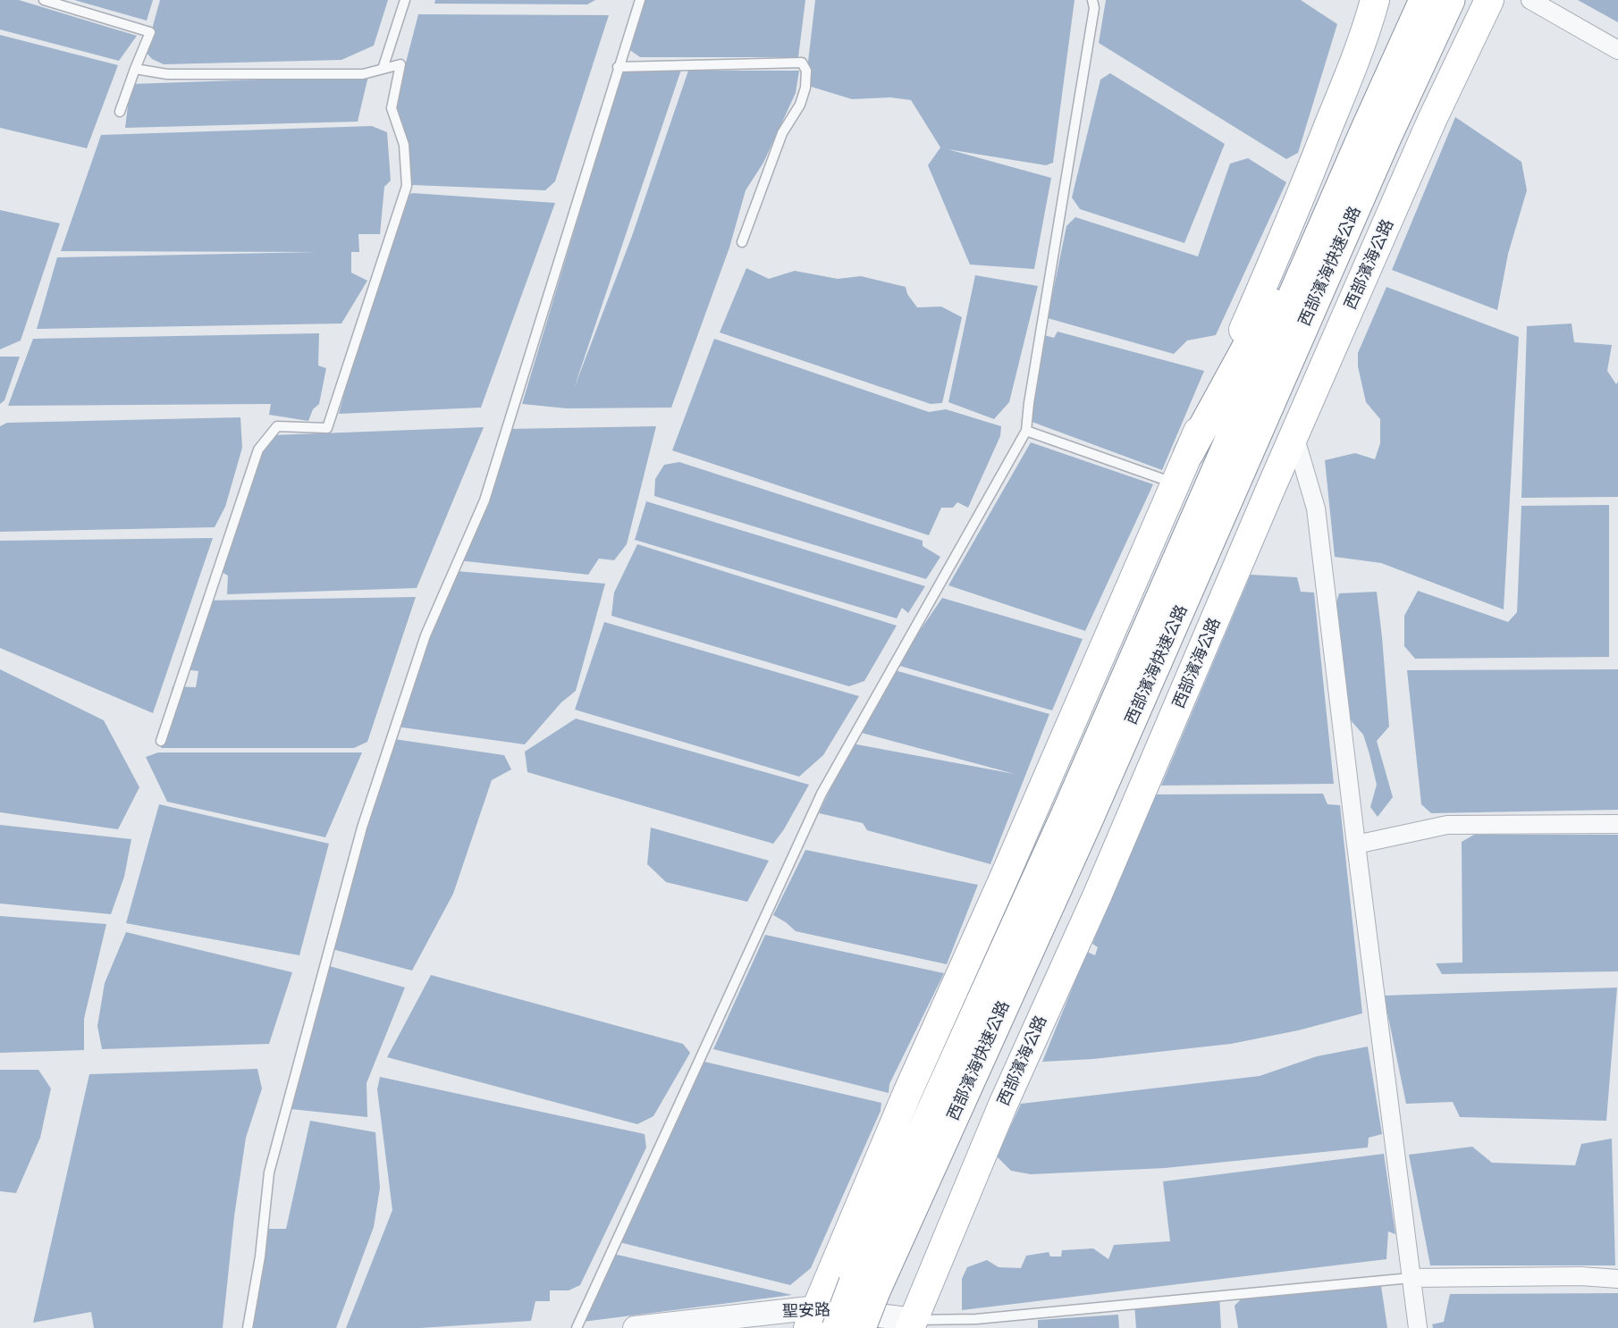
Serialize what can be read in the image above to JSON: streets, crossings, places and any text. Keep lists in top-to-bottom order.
{
  "streets": {
    "highway": ["西部濱海快速公路"],
    "main road": ["西部濱海公路"],
    "street": ["聖安路"]
  },
  "crossings": [
    ["西部濱海公路", "聖安路"],
    ["西部濱海快速公路", "聖安路"]
  ]
}
